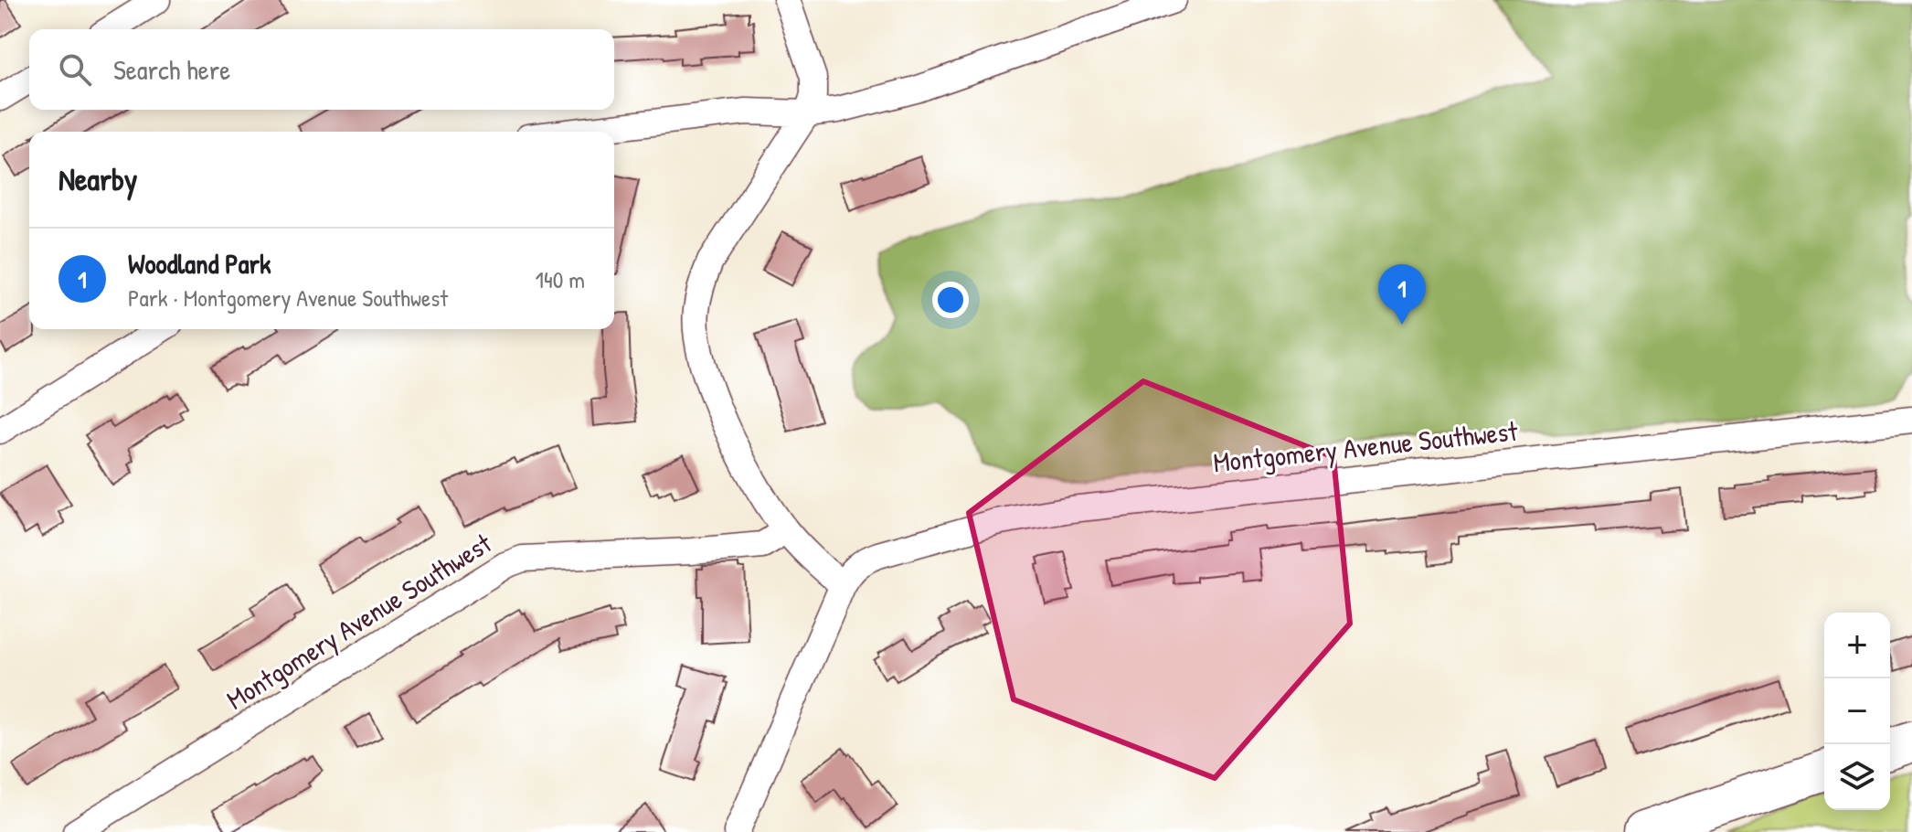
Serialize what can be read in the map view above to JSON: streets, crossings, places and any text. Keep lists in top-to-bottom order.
{
  "streets": {
    "street": ["Montgomery Avenue Southwest"]
  },
  "page": {
    "search": "Search here",
    "heading": "Nearby",
    "list": [
      {
        "mark": "1",
        "name": "Woodland Park",
        "note": "Park · Montgomery Avenue Southwest",
        "value": "140 m"
      }
    ],
    "pins": "1",
    "map_buttons": ["+", "−"]
  }
}
